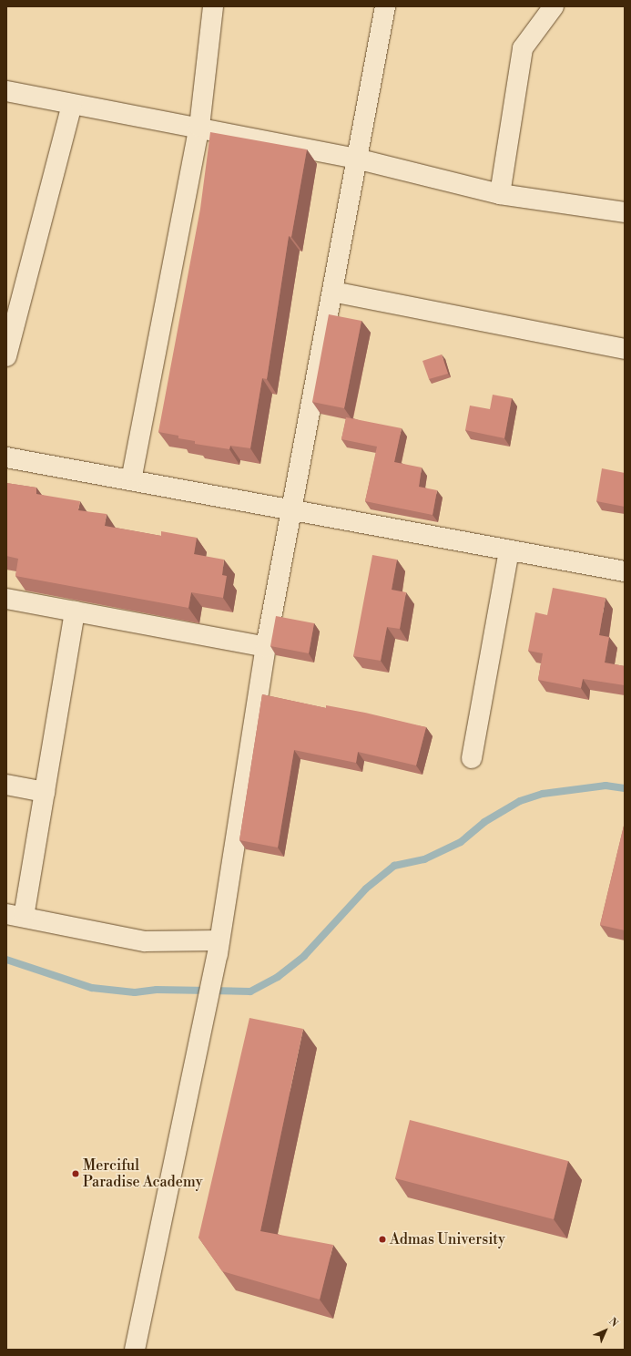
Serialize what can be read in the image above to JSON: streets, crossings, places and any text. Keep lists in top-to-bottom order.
{
  "places": ["Merciful Paradise Academy", "Admas University"],
  "north": "top right"
}
